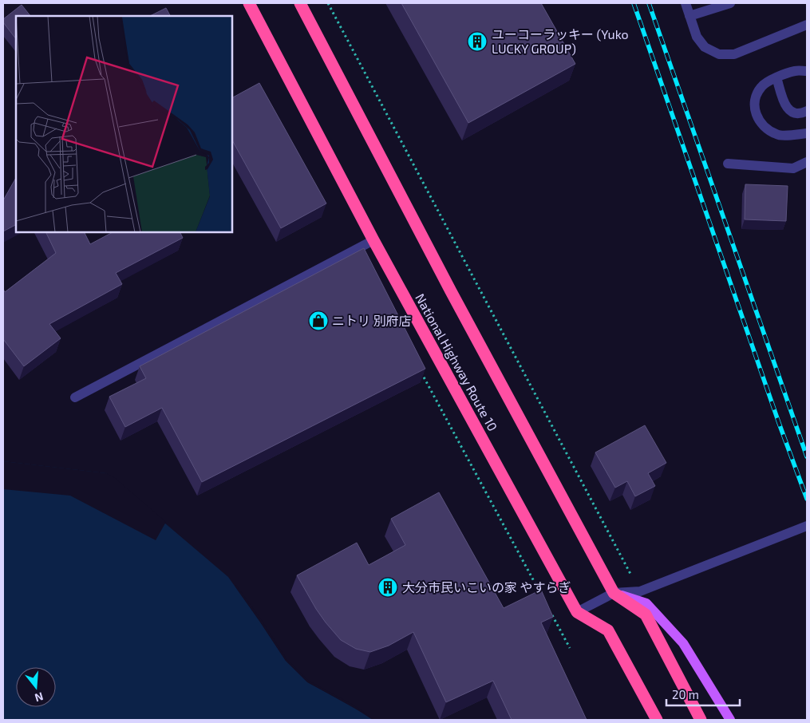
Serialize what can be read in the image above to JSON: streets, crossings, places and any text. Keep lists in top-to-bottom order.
{
  "streets": {
    "highway": ["National Highway Route 10"]
  },
  "places": {
    "building": ["ユーコーラッキー (Yuko LUCKY GROUP)", "大分市民いこいの家 やすらぎ"],
    "shop": ["ニトリ 別府店"]
  },
  "scale_bar": "20 m",
  "north": "bottom"
}
